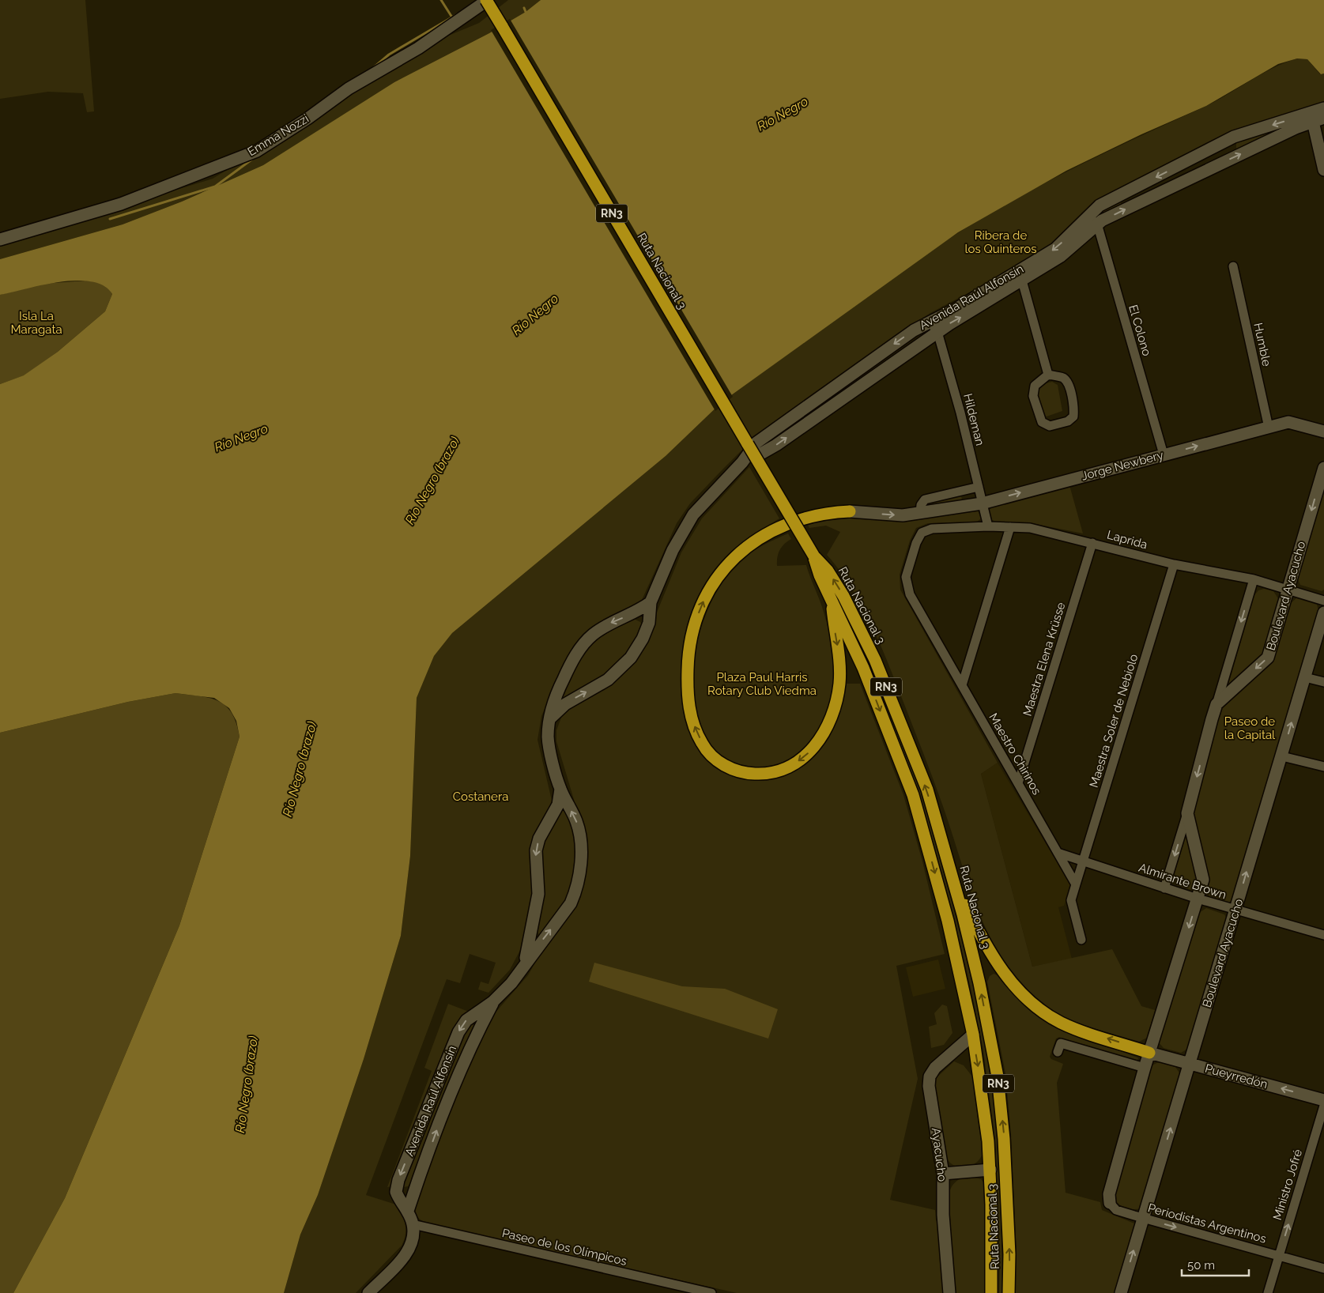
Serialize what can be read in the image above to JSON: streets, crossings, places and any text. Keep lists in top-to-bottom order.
{
  "streets": {
    "highway": ["RN3", "Ruta Nacional 3"],
    "main road": [
      "Emma Nozzi",
      "Avenida Raúl Alfonsín",
      "Jorge Newbery",
      "Boulevard Ayacucho",
      "Pueyrredón",
      "Ayacucho"
    ],
    "street": [
      "El Colono",
      "Humble",
      "Hildeman",
      "Laprida",
      "Maestra Elena Krüsse",
      "Maestra Soler de Nebiolo",
      "Maestro Chirinos",
      "Almirante Brown",
      "Ministro Jofré",
      "Periodistas Argentinos",
      "Paseo de los Olímpicos"
    ]
  },
  "crossings": [
    ["Emma Nozzi", "Ruta Nacional 3"],
    ["Ruta Nacional 3", "Ayacucho"],
    ["Avenida Raúl Alfonsín", "El Colono"],
    ["Avenida Raúl Alfonsín", "Hildeman"],
    ["Avenida Raúl Alfonsín", "Paseo de los Olímpicos"],
    ["El Colono", "Jorge Newbery"],
    ["Humble", "Jorge Newbery"],
    ["Hildeman", "Jorge Newbery"],
    ["Hildeman", "Laprida"],
    ["Laprida", "Boulevard Ayacucho"],
    ["Laprida", "Maestra Elena Krüsse"],
    ["Laprida", "Maestra Soler de Nebiolo"],
    ["Laprida", "Maestro Chirinos"],
    ["Boulevard Ayacucho", "Almirante Brown"],
    ["Boulevard Ayacucho", "Pueyrredón"],
    ["Boulevard Ayacucho", "Periodistas Argentinos"],
    ["Maestra Elena Krüsse", "Maestro Chirinos"],
    ["Maestra Soler de Nebiolo", "Maestro Chirinos"],
    ["Maestra Soler de Nebiolo", "Almirante Brown"],
    ["Maestro Chirinos", "Almirante Brown"],
    ["Ministro Jofré", "Periodistas Argentinos"]
  ],
  "one_way": [
    "Jorge Newbery",
    "Pueyrredón",
    "Ministro Jofré",
    "Periodistas Argentinos"
  ],
  "water": ["Río Negro", "Río Negro (brazo)"],
  "parks": [
    "Ribera de los Quinteros",
    "Isla La Maragata",
    "Plaza Paul Harris Rotary Club Viedma",
    "Paseo de la Capital",
    "Costanera"
  ],
  "scale_bar": "50 m"
}
